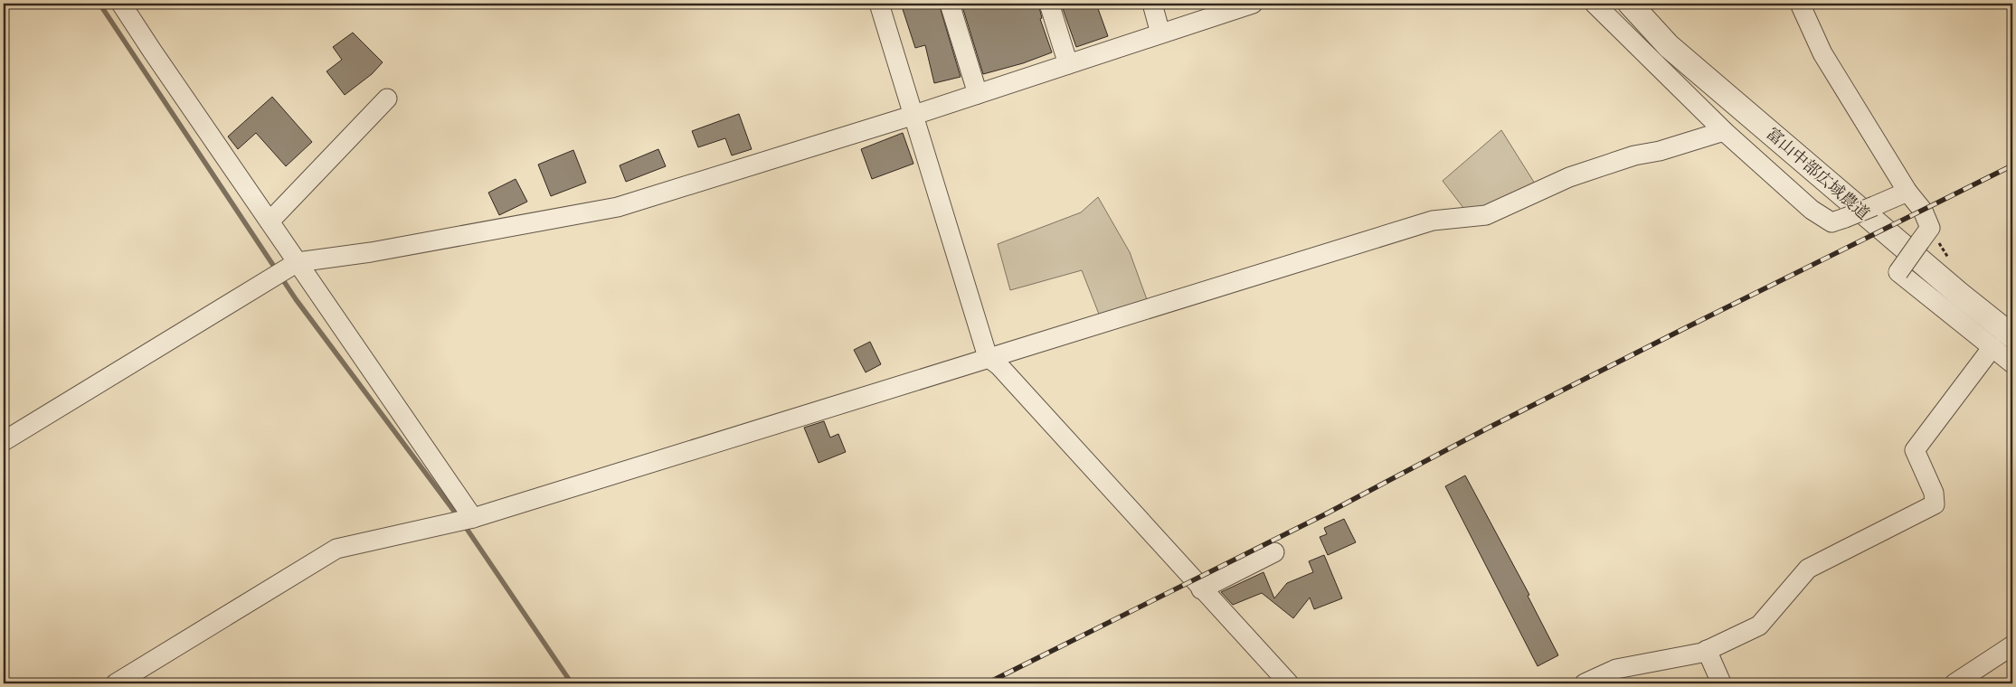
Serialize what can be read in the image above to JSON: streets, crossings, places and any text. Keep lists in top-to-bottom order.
{
  "streets": {
    "street": ["富山中部広域農道"]
  }
}
